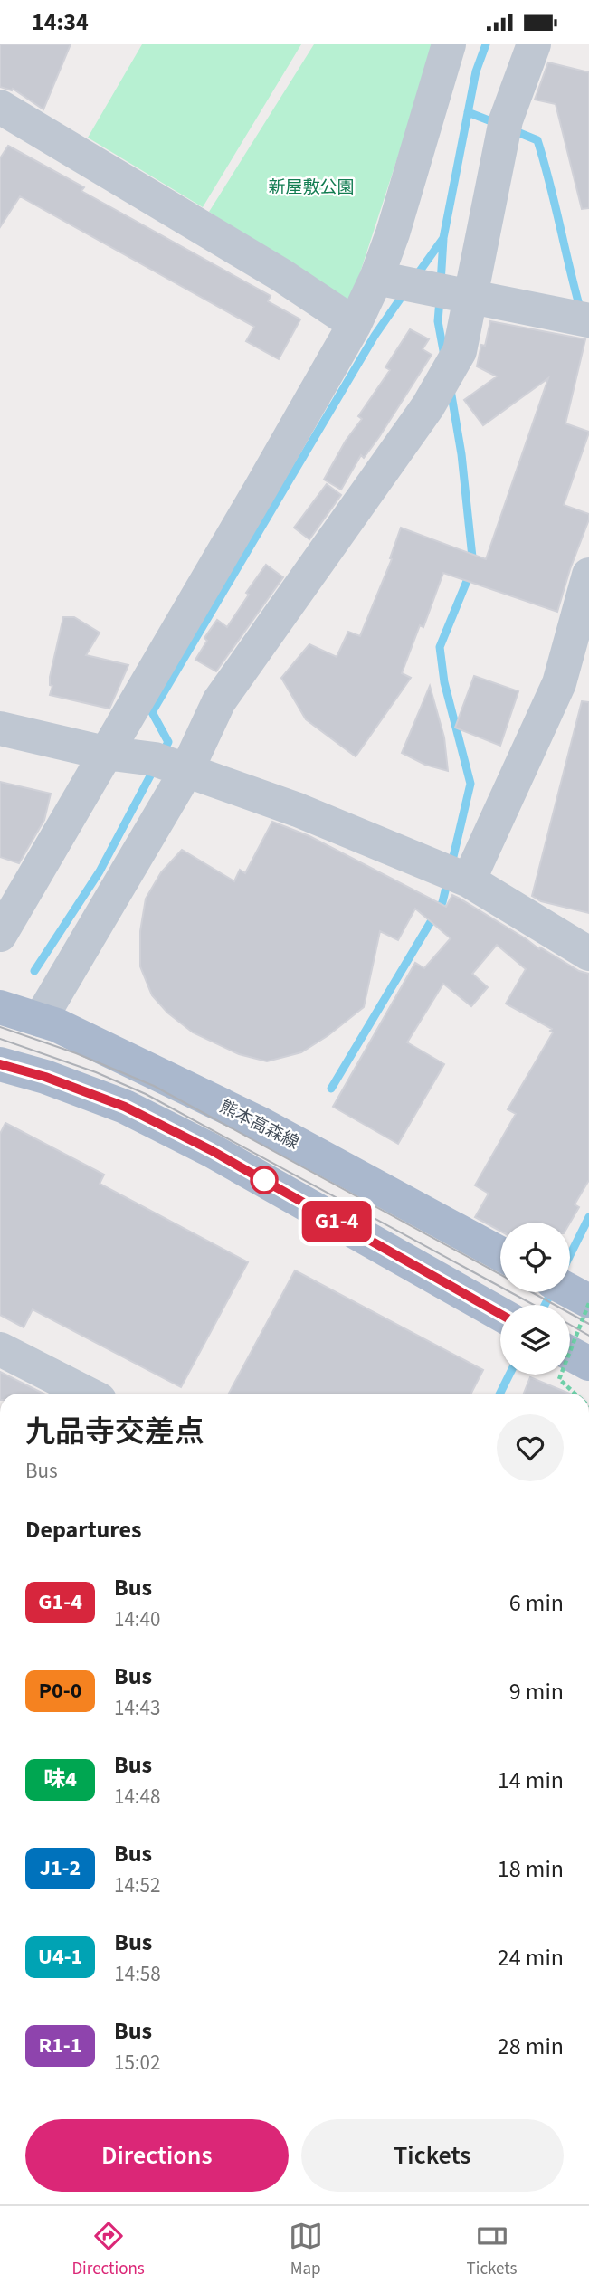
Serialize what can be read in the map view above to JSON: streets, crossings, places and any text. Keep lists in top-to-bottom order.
{
  "streets": {
    "main road": ["熊本高森線"]
  },
  "parks": ["新屋敷公園"],
  "lines": ["bus line G1-4"],
  "page": {
    "status": "14:34",
    "on_map": "G1-4",
    "heading": [
      ["九品寺交差点", "Bus"],
      "Departures"
    ],
    "list": [
      {
        "mark": "G1-4",
        "name": "Bus",
        "note": "14:40",
        "value": "6 min"
      },
      {
        "mark": "P0-0",
        "name": "Bus",
        "note": "14:43",
        "value": "9 min"
      },
      {
        "mark": "味4",
        "name": "Bus",
        "note": "14:48",
        "value": "14 min"
      },
      {
        "mark": "J1-2",
        "name": "Bus",
        "note": "14:52",
        "value": "18 min"
      },
      {
        "mark": "U4-1",
        "name": "Bus",
        "note": "14:58",
        "value": "24 min"
      },
      {
        "mark": "R1-1",
        "name": "Bus",
        "note": "15:02",
        "value": "28 min"
      }
    ],
    "buttons": ["Directions", "Tickets"],
    "tabs": ["Directions", "Map", "Tickets"]
  }
}
